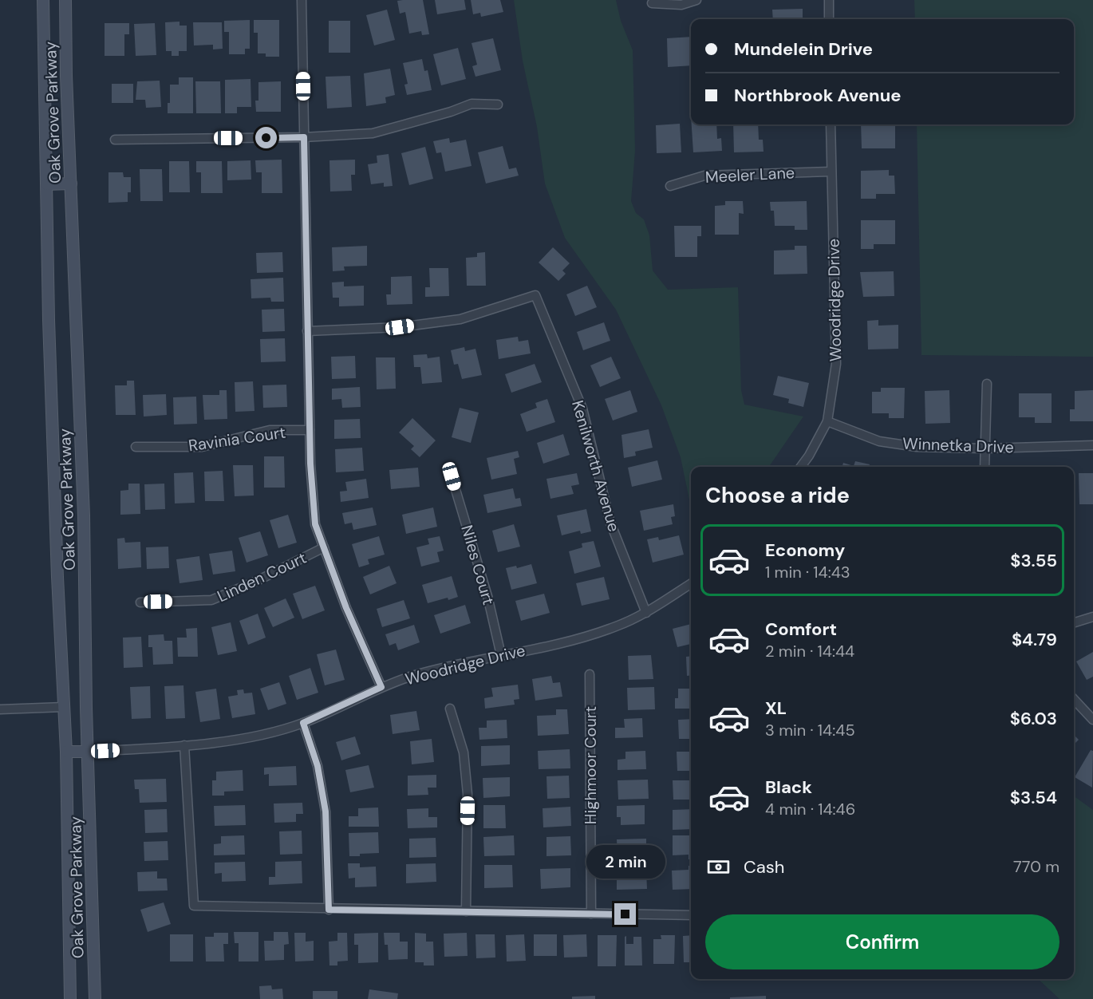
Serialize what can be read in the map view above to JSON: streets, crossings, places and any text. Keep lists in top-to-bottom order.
{
  "streets": {
    "main road": ["Oak Grove Parkway"],
    "street": [
      "Meeler Lane",
      "Woodridge Drive",
      "Ravinia Court",
      "Winnetka Drive",
      "Kenilworth Avenue",
      "Niles Court",
      "Linden Court",
      "Highmoor Court"
    ]
  },
  "crossings": [
    ["Oak Grove Parkway", "Woodridge Drive"],
    ["Meeler Lane", "Woodridge Drive"],
    ["Woodridge Drive", "Winnetka Drive"],
    ["Woodridge Drive", "Kenilworth Avenue"],
    ["Woodridge Drive", "Niles Court"]
  ],
  "page": {
    "banner": ["Mundelein Drive", "Northbrook Avenue"],
    "heading": "Choose a ride",
    "list": [
      {
        "name": "Economy",
        "note": "1 min · 14:43",
        "value": "$3.55"
      },
      {
        "name": "Comfort",
        "note": "2 min · 14:44",
        "value": "$4.79"
      },
      {
        "name": "XL",
        "note": "3 min · 14:45",
        "value": "$6.03"
      },
      {
        "name": "Black",
        "note": "4 min · 14:46",
        "value": "$3.54"
      }
    ],
    "pay": ["Cash", "770 m"],
    "bubble": "2 min",
    "buttons": "Confirm"
  }
}
